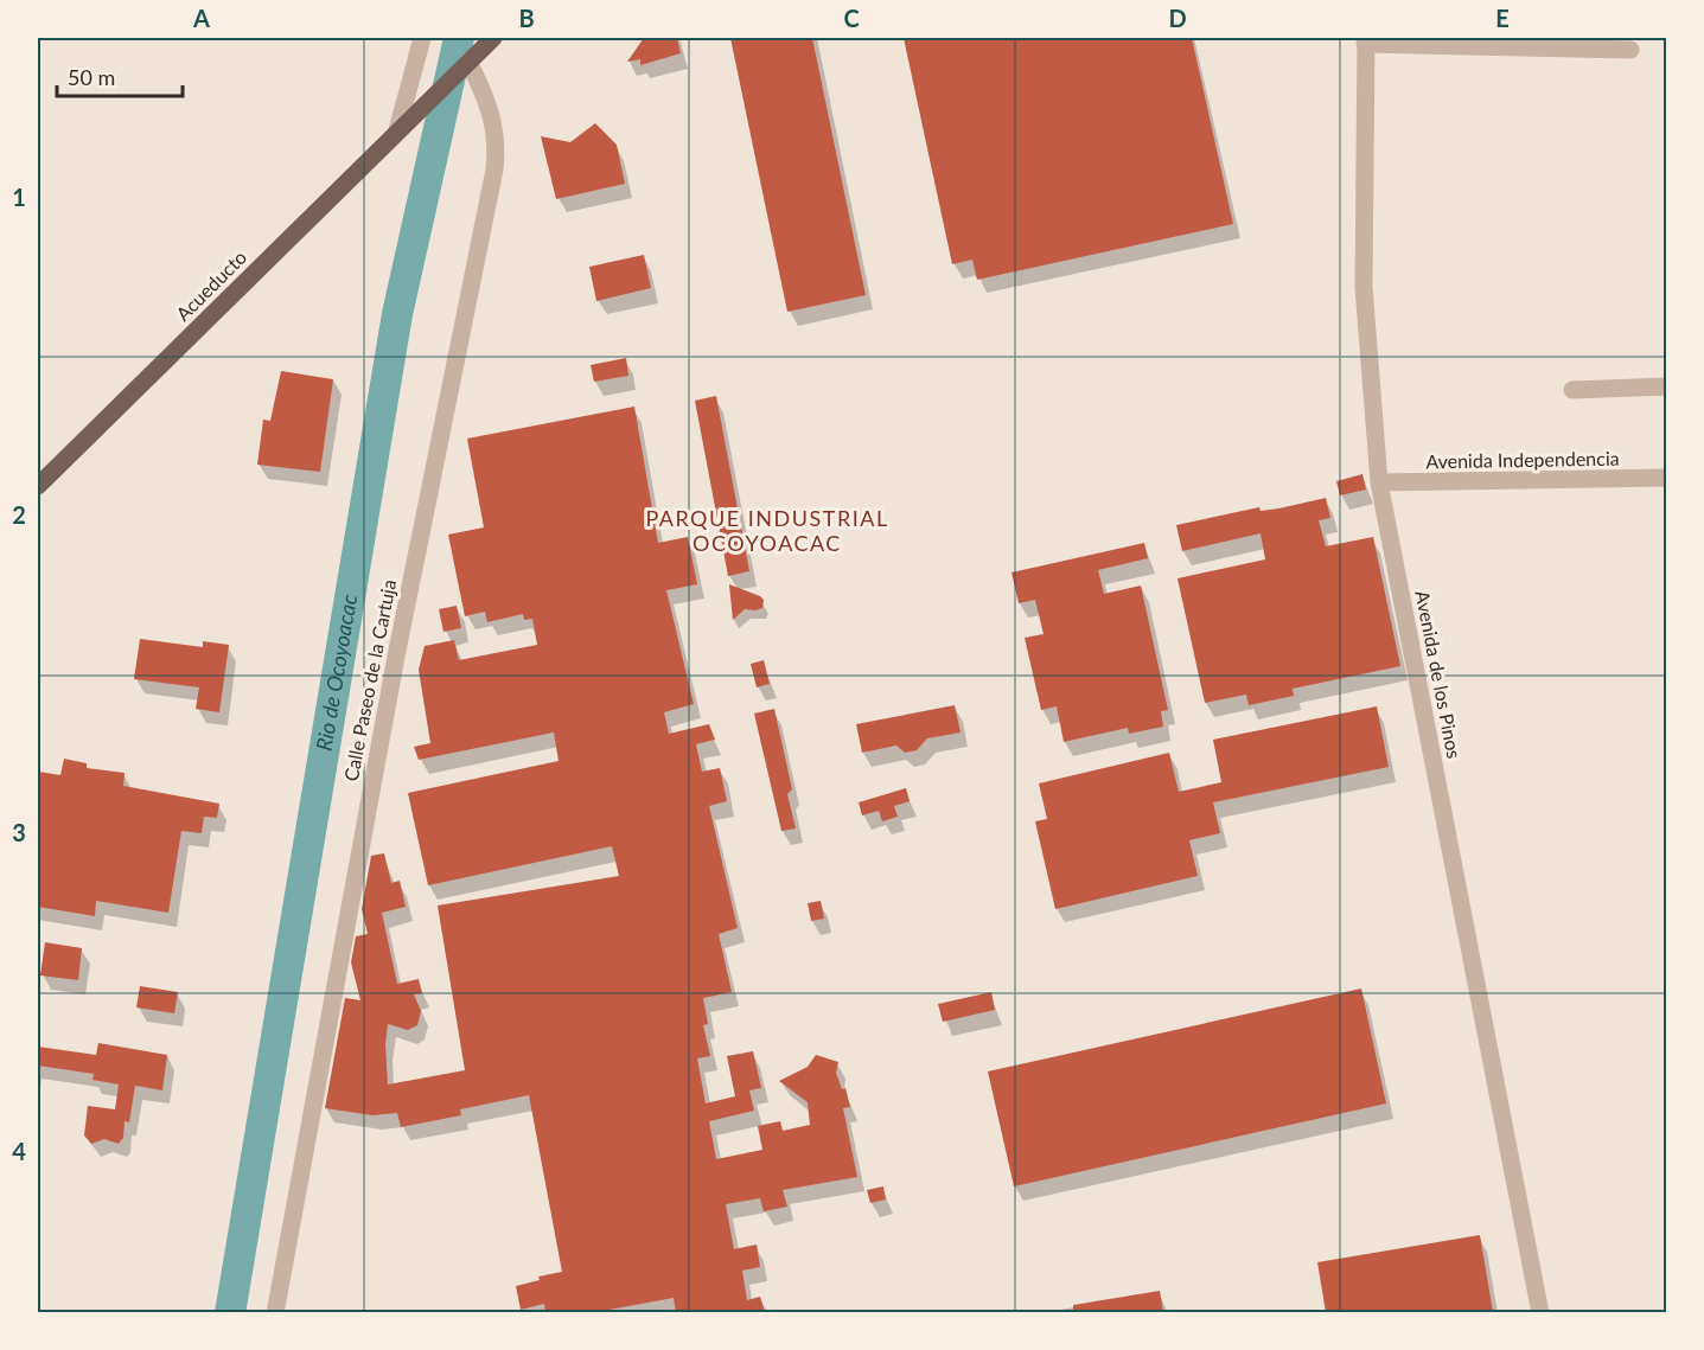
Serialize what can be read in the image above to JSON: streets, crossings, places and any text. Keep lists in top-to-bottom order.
{
  "streets": {
    "main road": ["Acueducto"],
    "street": ["Avenida Independencia", "Avenida de los Pinos", "Calle Paseo de la Cartuja"]
  },
  "crossings": [
    ["Acueducto", "Calle Paseo de la Cartuja"],
    ["Avenida Independencia", "Avenida de los Pinos"]
  ],
  "districts": ["PARQUE INDUSTRIAL OCOYOACAC"],
  "water": ["Rio de Ocoyoacac"],
  "scale_bar": "50 m",
  "grid": {
    "columns": [
      "A",
      "B",
      "C",
      "D",
      "E"
    ],
    "rows": [
      "1",
      "2",
      "3",
      "4"
    ]
  }
}
